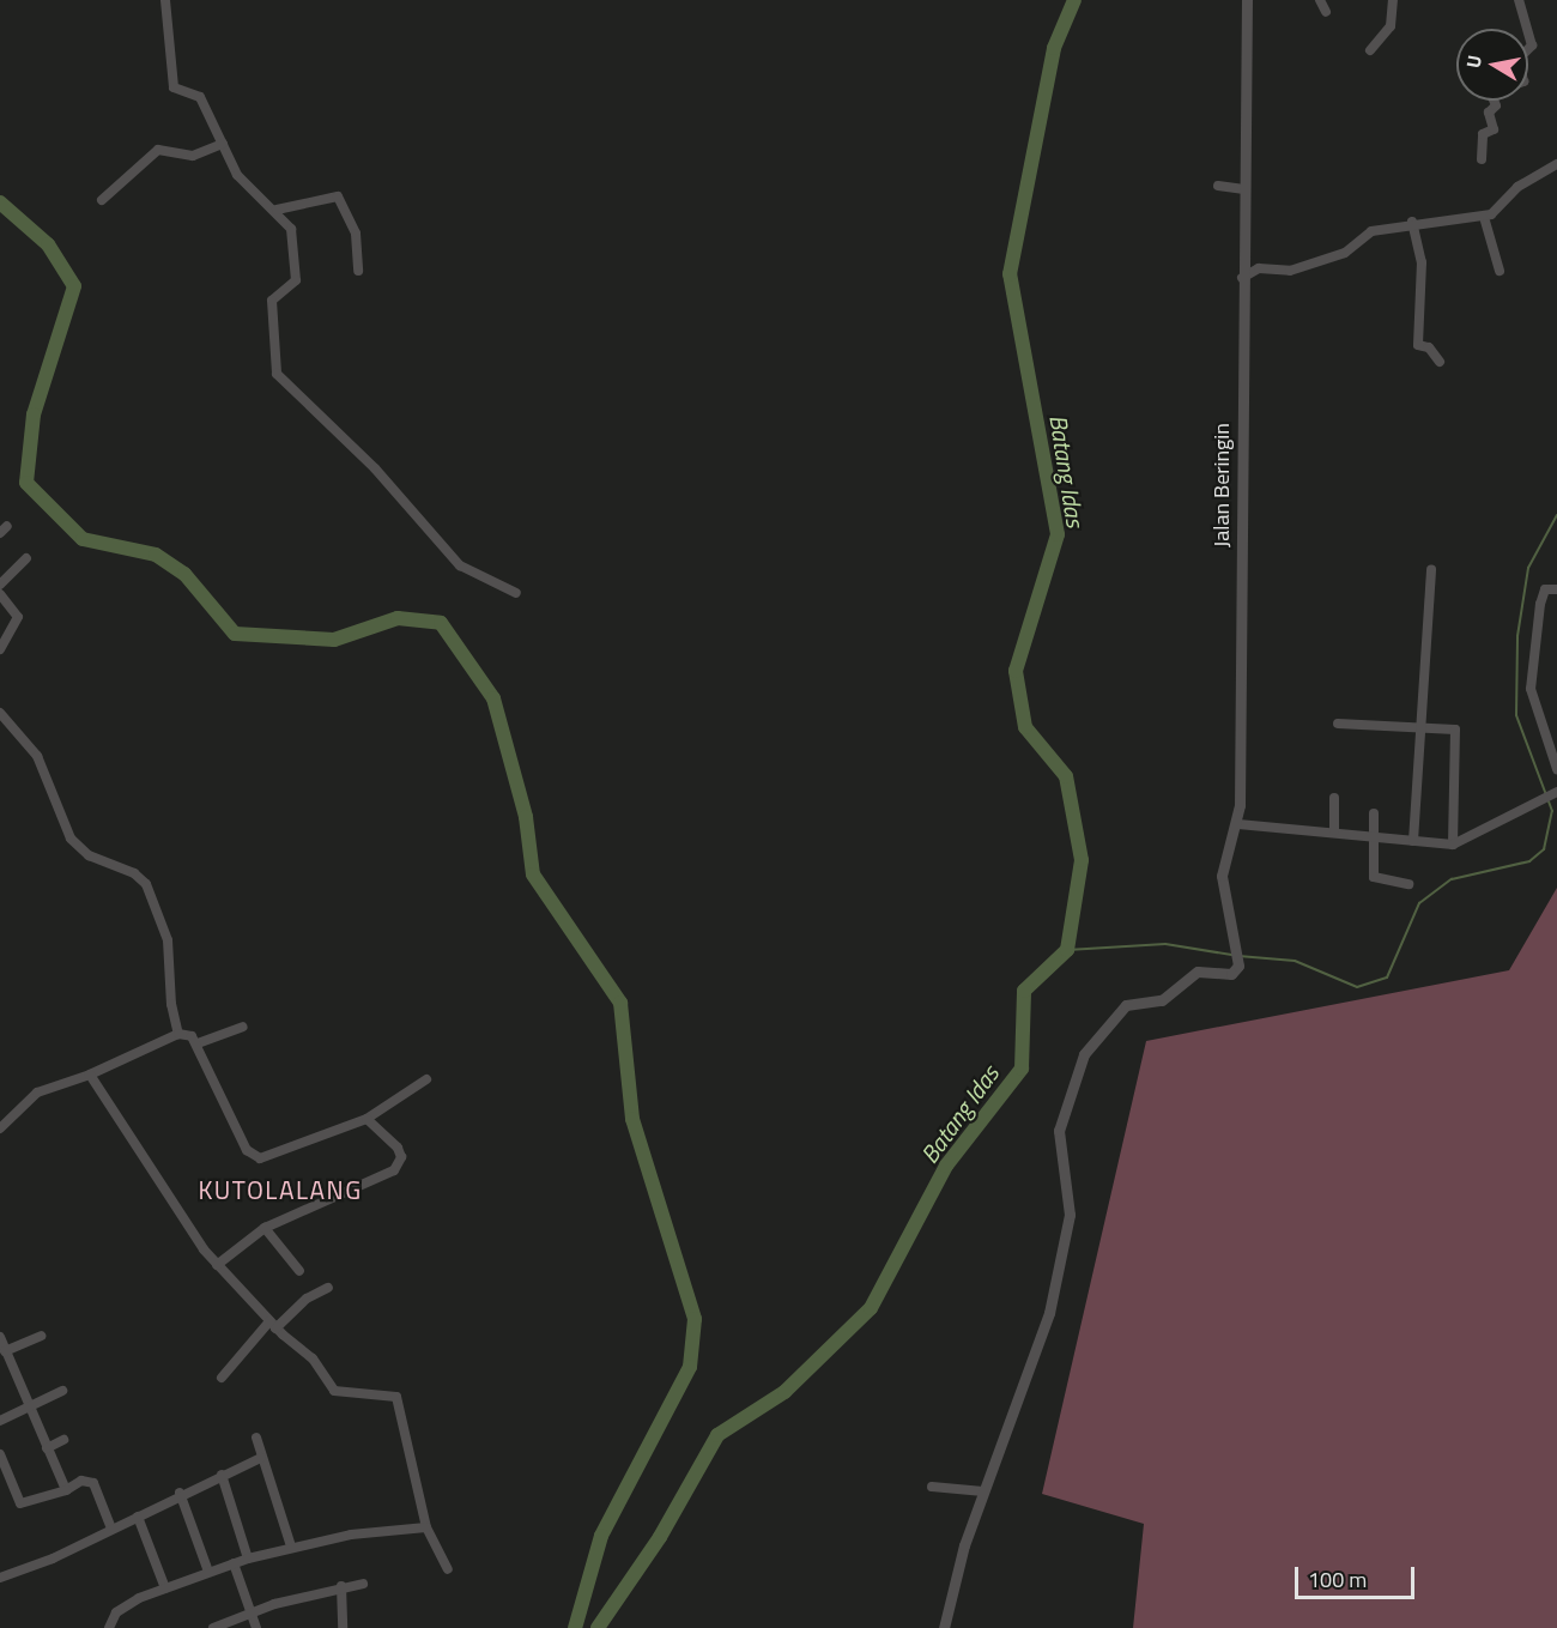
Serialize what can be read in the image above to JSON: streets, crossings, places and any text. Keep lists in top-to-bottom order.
{
  "streets": {
    "street": ["Jalan Beringin"]
  },
  "districts": ["KUTOLALANG"],
  "water": ["Batang Idas"],
  "scale_bar": "100 m",
  "north": "left"
}
